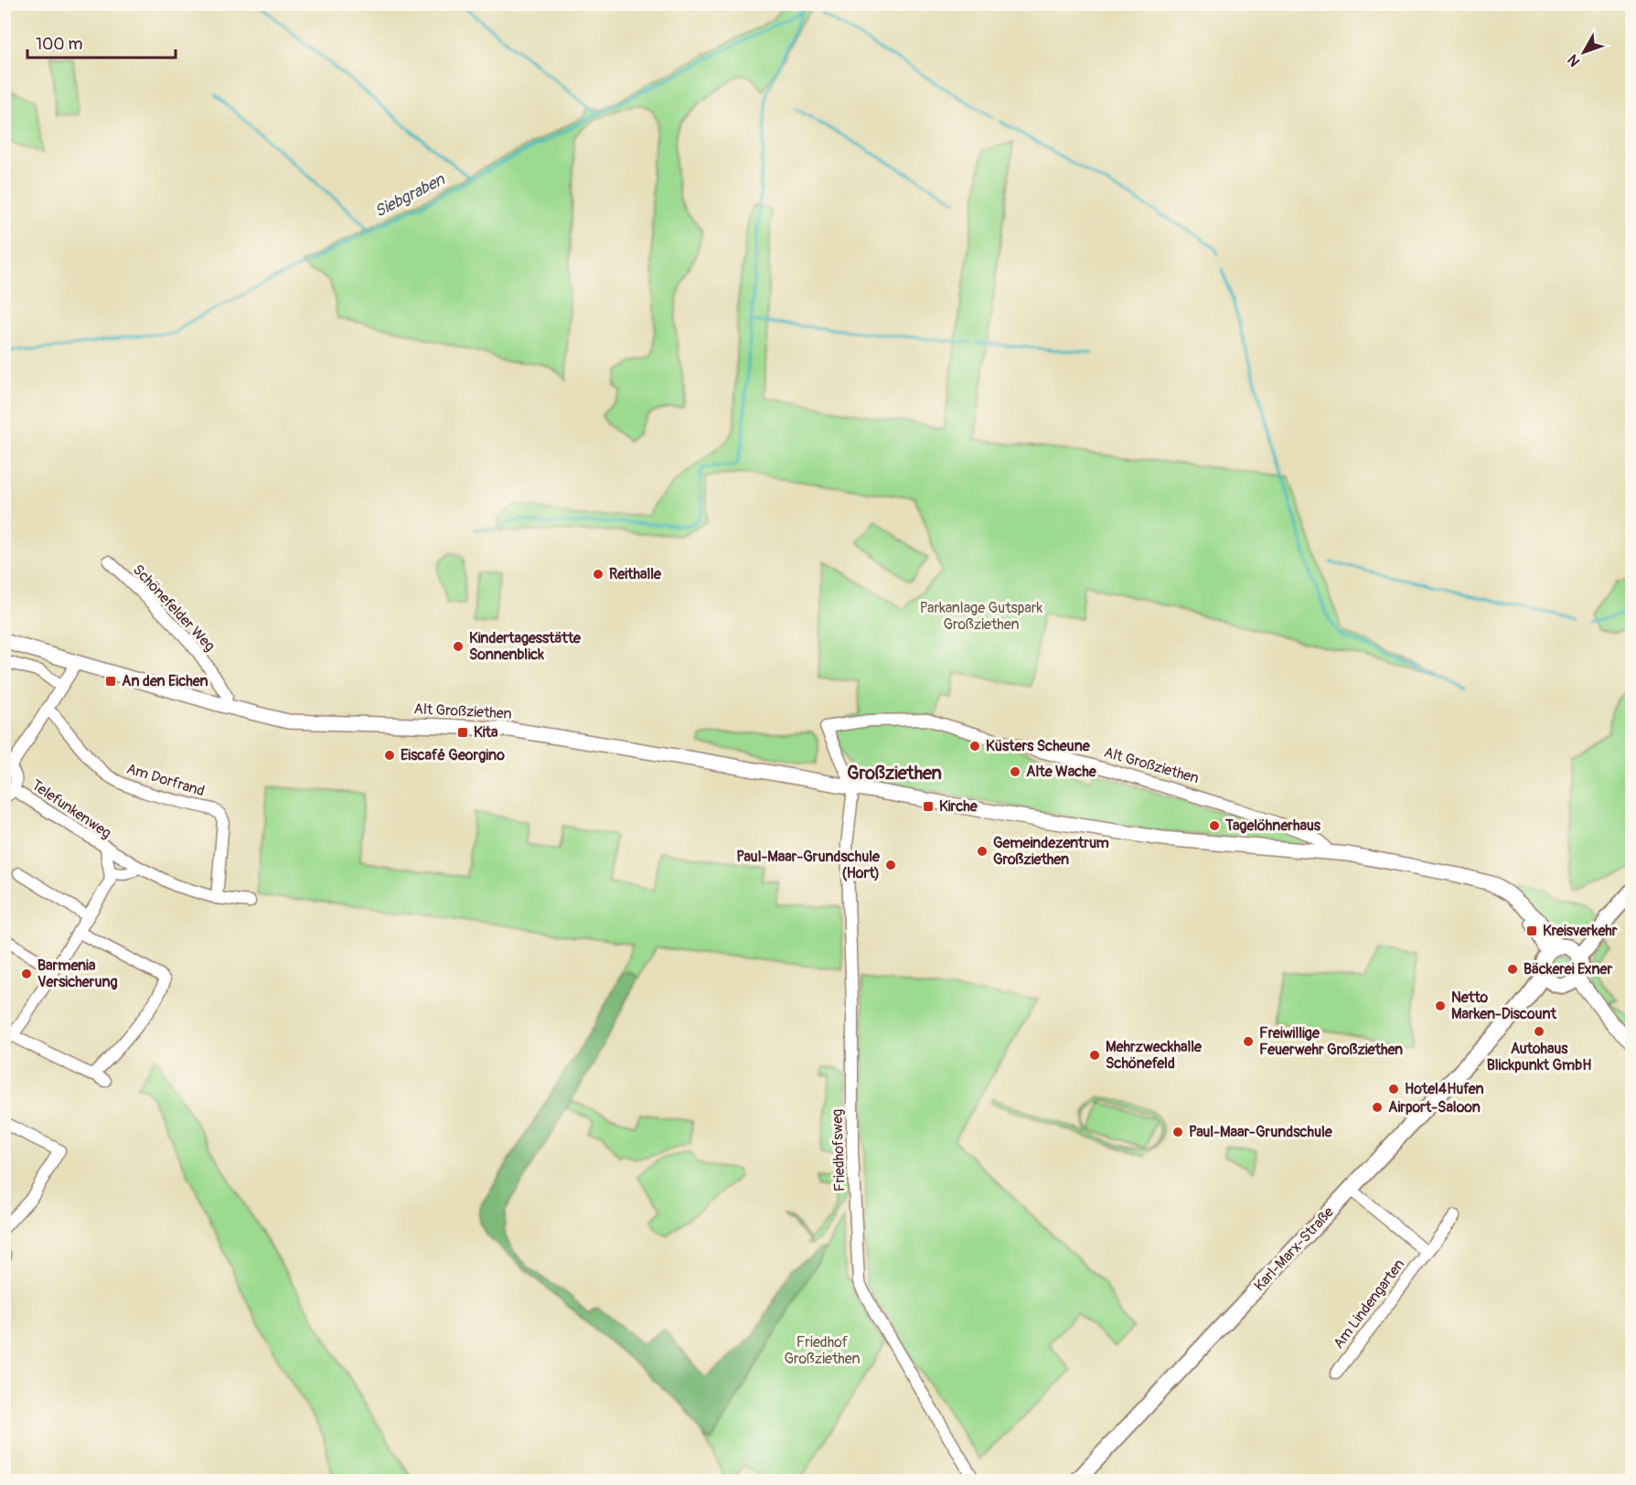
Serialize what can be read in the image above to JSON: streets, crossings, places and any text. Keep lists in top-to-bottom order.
{
  "streets": {
    "main road": ["Karl-Marx-Straße"],
    "street": [
      "Schönefelder Weg",
      "Alt Großziethen",
      "Am Dorfrand",
      "Telefunkenweg",
      "Friedhofsweg",
      "Am Lindengarten"
    ]
  },
  "crossings": [
    ["Schönefelder Weg", "Alt Großziethen"],
    ["Alt Großziethen", "Friedhofsweg"],
    ["Karl-Marx-Straße", "Am Lindengarten"]
  ],
  "districts": ["Großziethen"],
  "water": ["Siebgraben"],
  "parks": ["Parkanlage Gutspark Großziethen", "Friedhof Großziethen"],
  "places": {
    "other": [
      "Reithalle",
      "Kindertagesstätte Sonnenblick",
      "Küsters Scheune",
      "Eiscafé Georgino",
      "Alte Wache",
      "Tagelöhnerhaus",
      "Gemeindezentrum Großziethen",
      "Paul-Maar-Grundschule (Hort)",
      "Bäckerei Exner",
      "Barmenia Versicherung",
      "Netto Marken-Discount",
      "Autohaus Blickpunkt GmbH",
      "Freiwillige Feuerwehr Großziethen",
      "Mehrzweckhalle Schönefeld",
      "Hotel4Hufen",
      "Airport-Saloon",
      "Paul-Maar-Grundschule"
    ],
    "transit": [
      "An den Eichen",
      "Kita",
      "Kirche",
      "Kreisverkehr"
    ]
  },
  "scale_bar": "100 m",
  "north": "bottom left"
}
